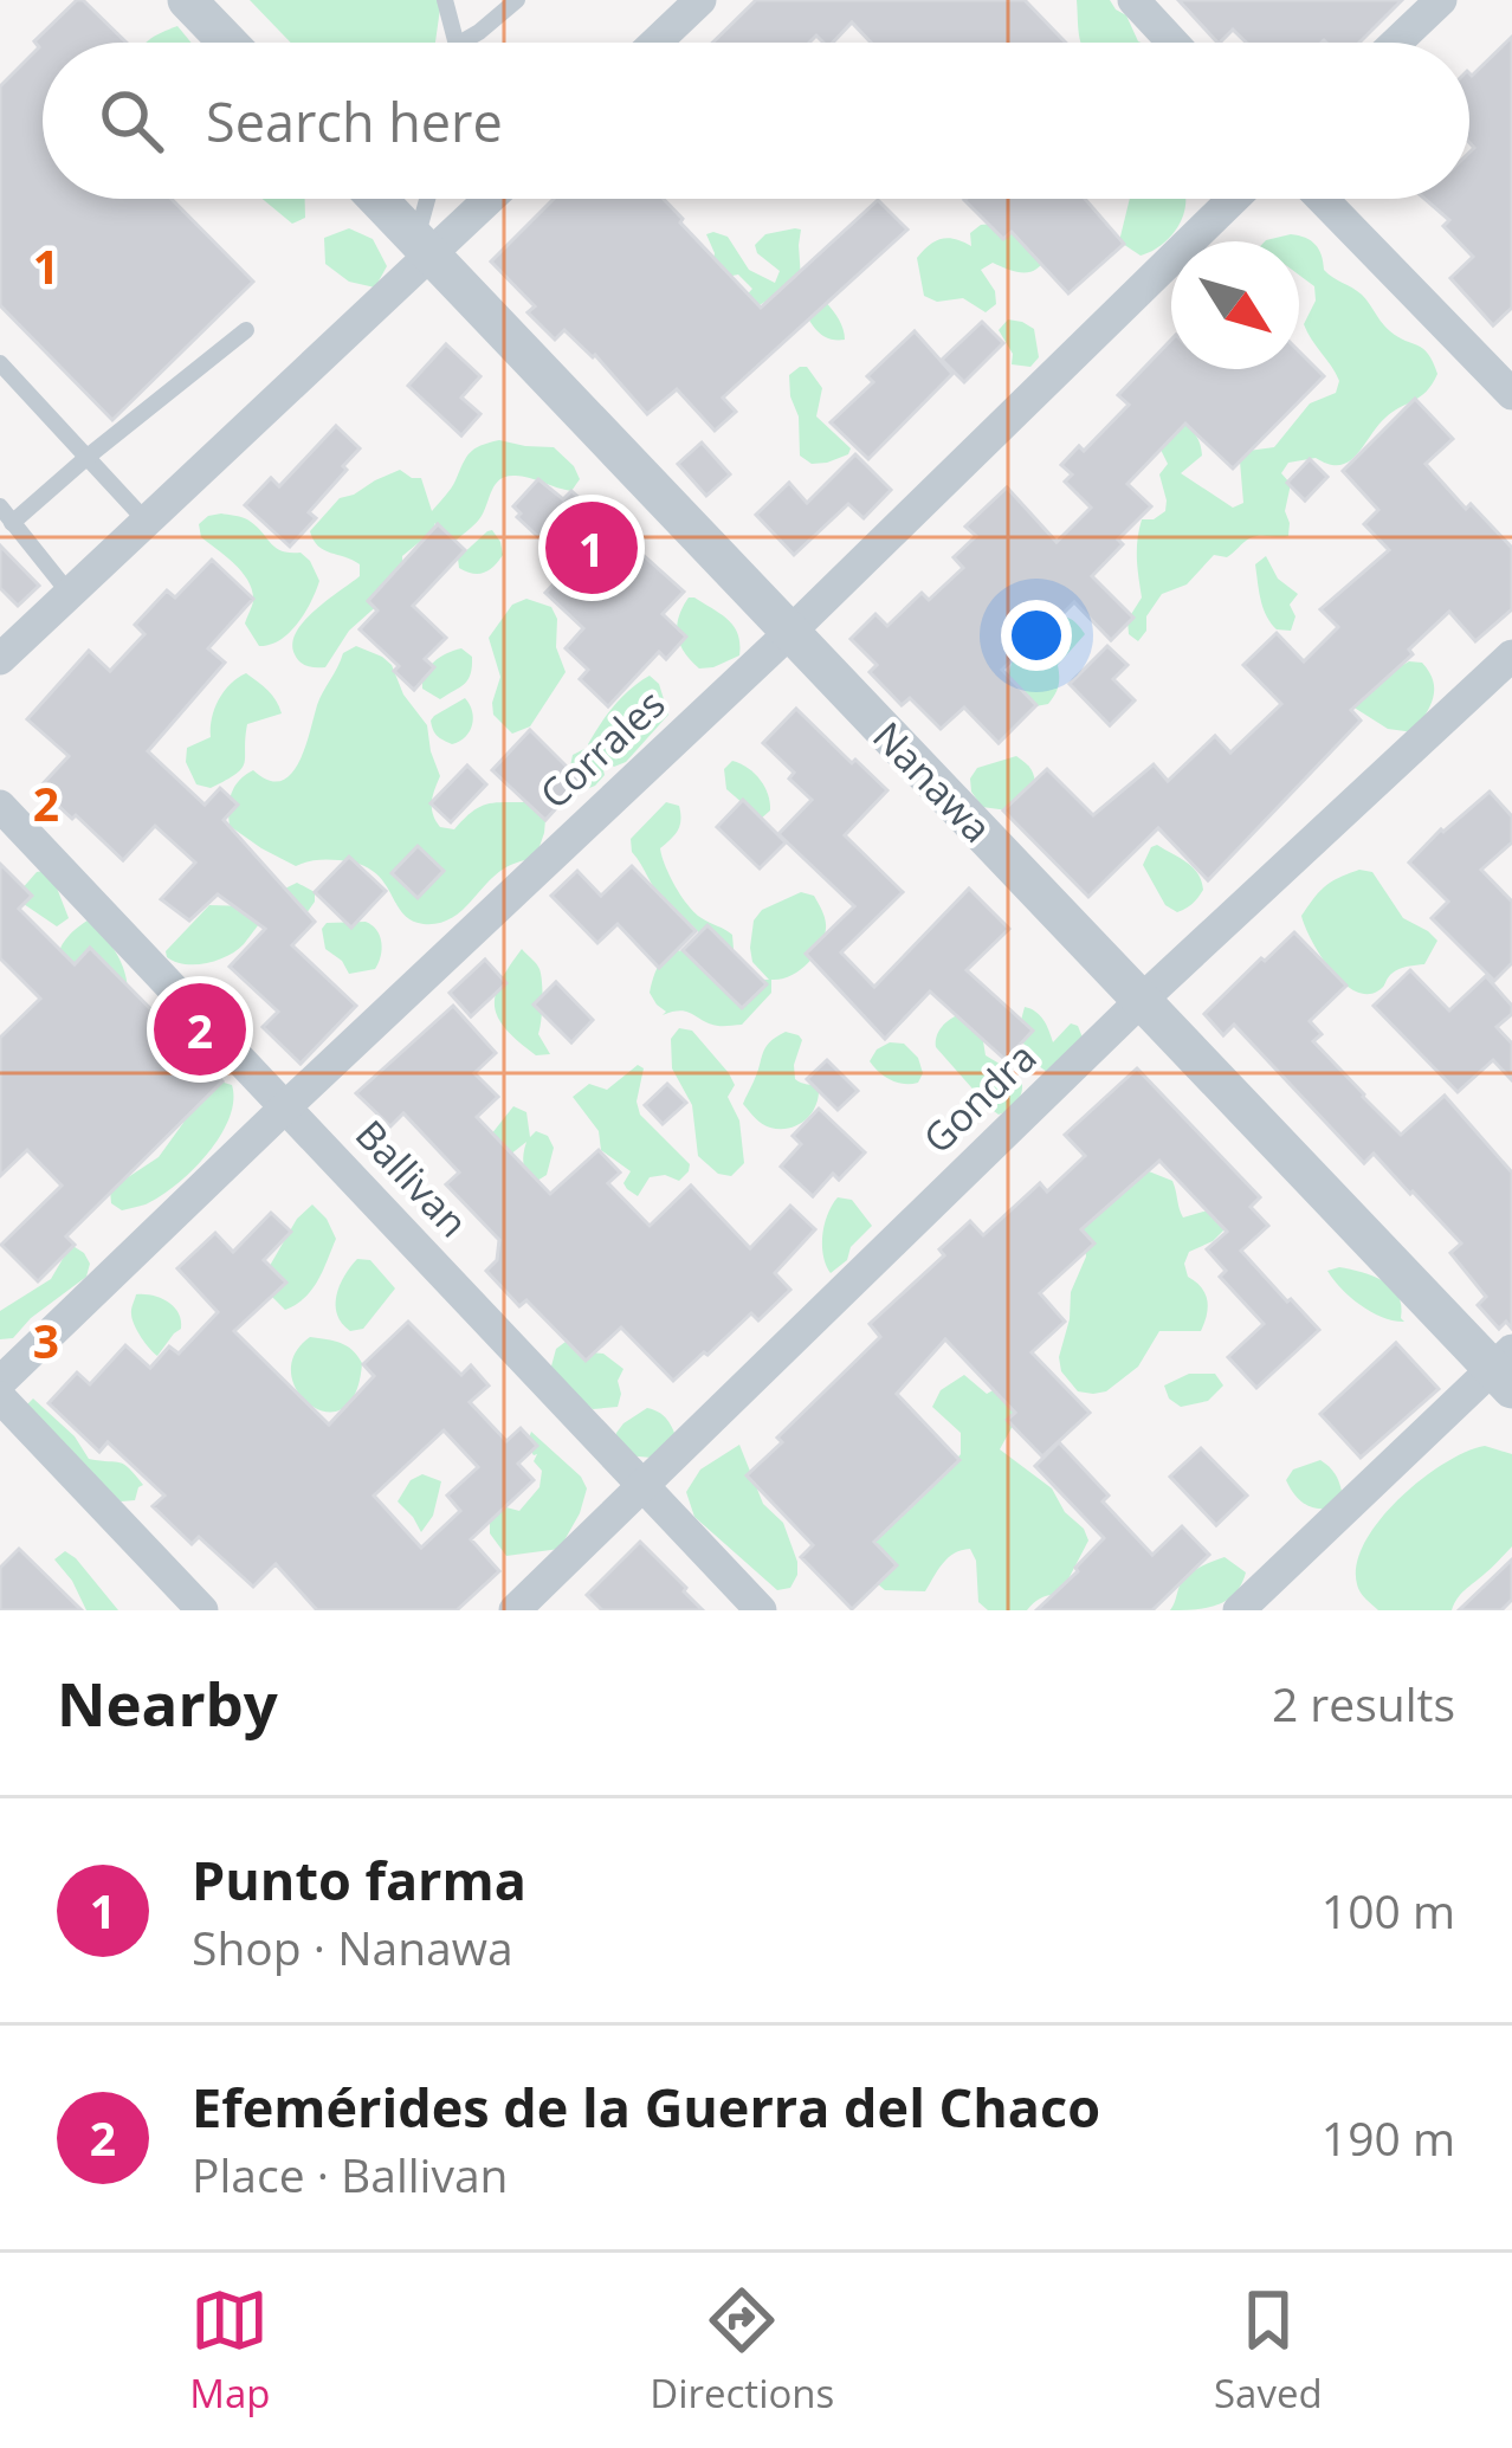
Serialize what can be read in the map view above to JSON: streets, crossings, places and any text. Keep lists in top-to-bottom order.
{
  "streets": {
    "street": [
      "Corrales",
      "Nanawa",
      "Gondra",
      "Ballivan"
    ]
  },
  "crossings": [
    ["Corrales", "Nanawa"],
    ["Corrales", "Ballivan"],
    ["Nanawa", "Gondra"],
    ["Gondra", "Ballivan"]
  ],
  "north": "bottom right",
  "page": {
    "search": "Search here",
    "pins": ["1", "2"],
    "heading": ["Nearby", "2 results"],
    "list": [
      {
        "mark": "1",
        "name": "Punto farma",
        "note": "Shop · Nanawa",
        "value": "100 m"
      },
      {
        "mark": "2",
        "name": "Efemérides de la Guerra del Chaco",
        "note": "Place · Ballivan",
        "value": "190 m"
      }
    ],
    "nav": ["Map", "Directions", "Saved"]
  },
  "grid": {
    "rows": ["1", "2", "3"]
  }
}
